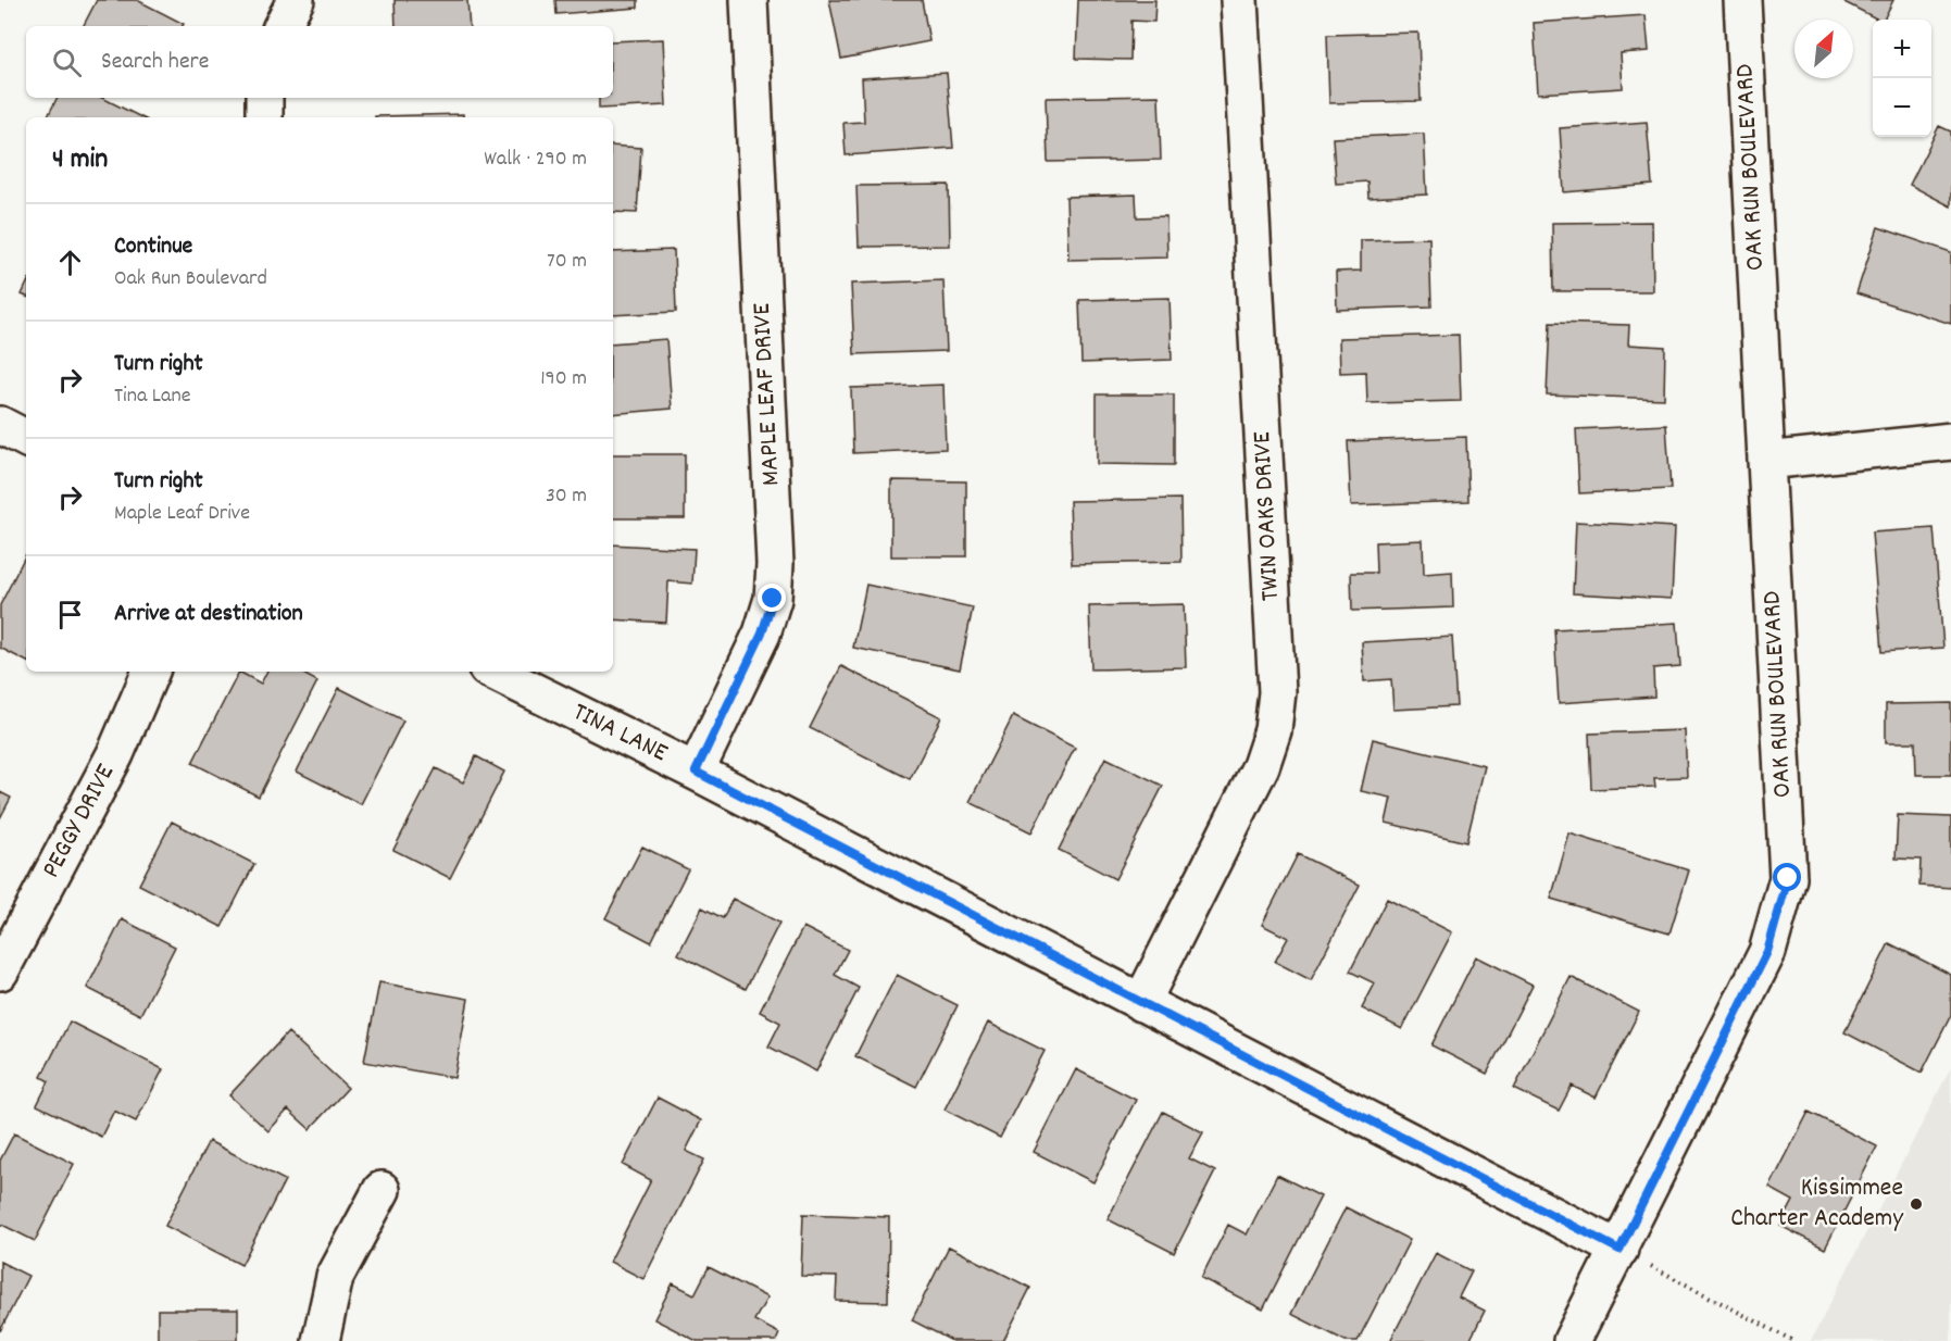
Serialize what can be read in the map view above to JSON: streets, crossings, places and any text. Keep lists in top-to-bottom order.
{
  "streets": {
    "street": [
      "OAK RUN BOULEVARD",
      "MAPLE LEAF DRIVE",
      "TWIN OAKS DRIVE",
      "TINA LANE",
      "PEGGY DRIVE"
    ]
  },
  "crossings": [
    ["OAK RUN BOULEVARD", "TINA LANE"],
    ["MAPLE LEAF DRIVE", "TINA LANE"],
    ["TWIN OAKS DRIVE", "TINA LANE"]
  ],
  "places": ["Kissimmee Charter Academy"],
  "north": "top right",
  "page": {
    "map_buttons": ["+", "−"],
    "search": "Search here",
    "heading": ["4 min", "Walk · 290 m"],
    "list": [
      ["Continue", "Oak Run Boulevard", "70 m"],
      ["Turn right", "Tina Lane", "190 m"],
      ["Turn right", "Maple Leaf Drive", "30 m"],
      "Arrive at destination"
    ]
  }
}
